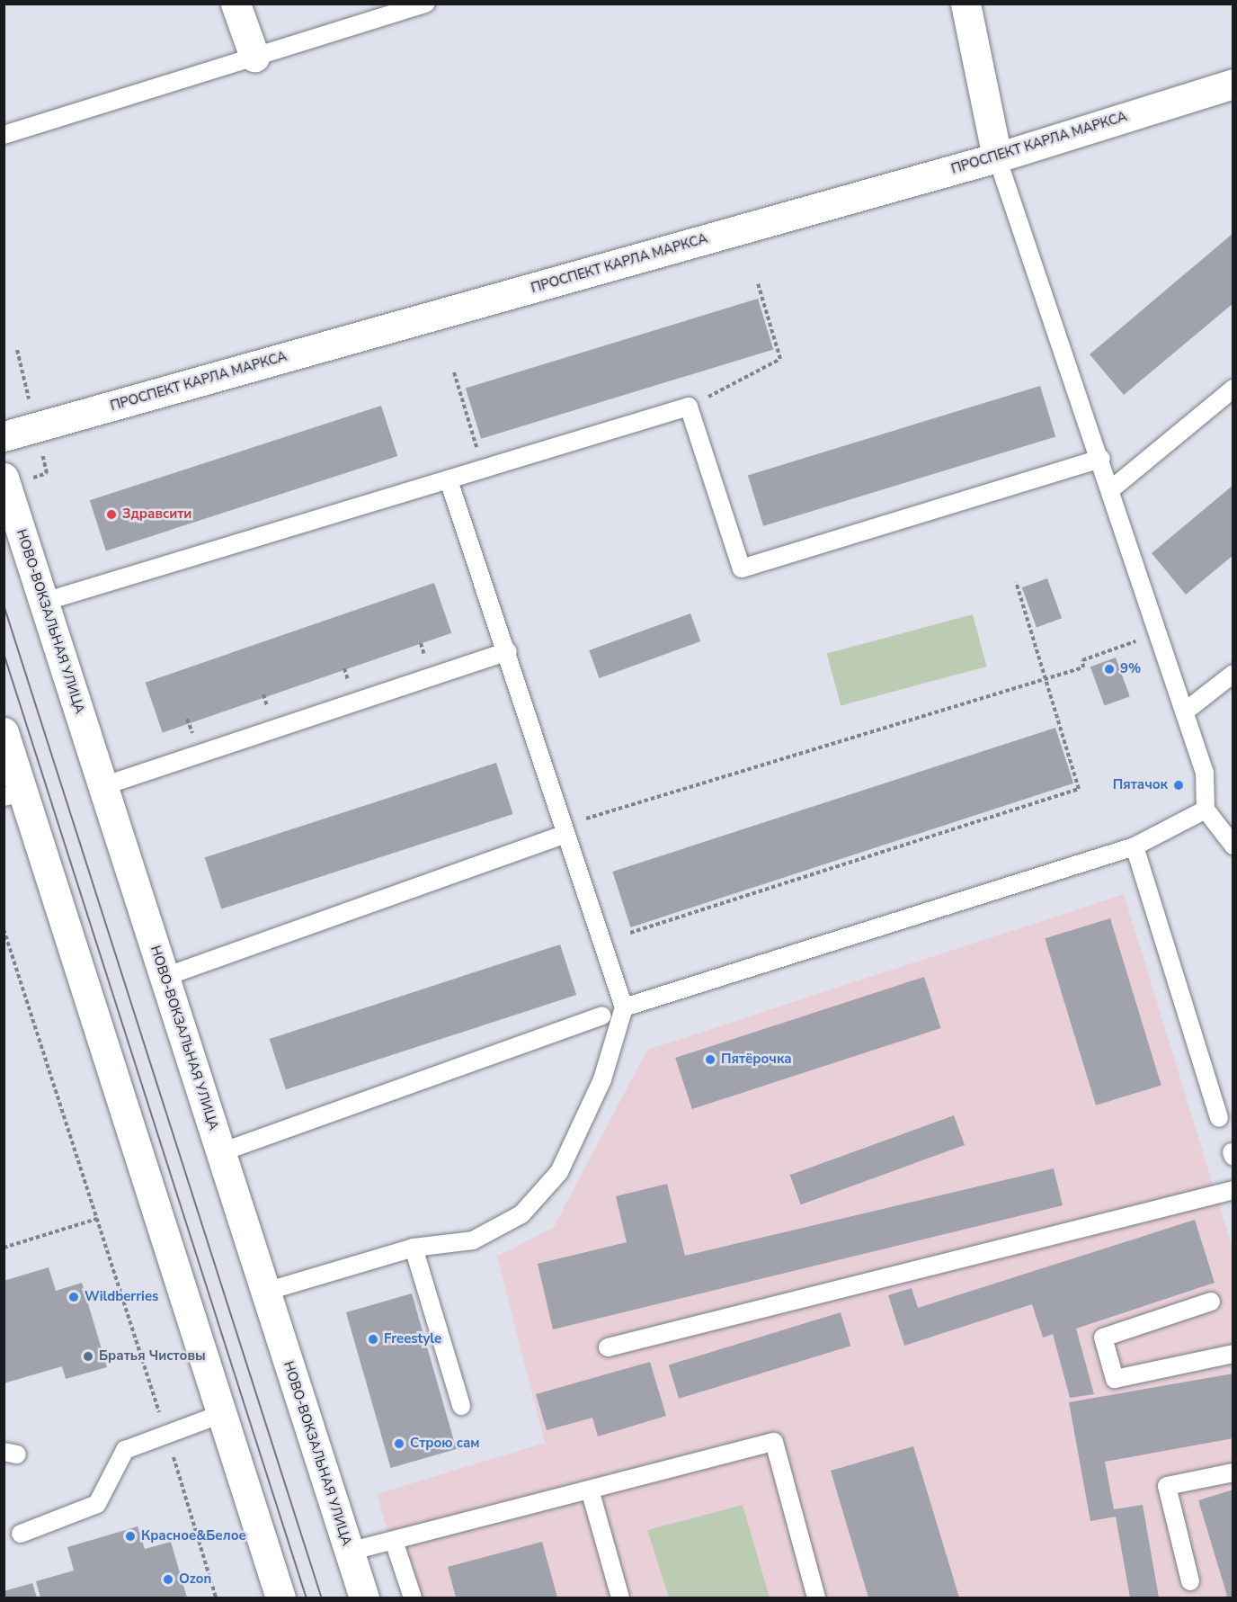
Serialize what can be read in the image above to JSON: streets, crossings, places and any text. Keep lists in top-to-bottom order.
{
  "streets": {
    "main road": ["ПРОСПЕКТ КАРЛА МАРКСА", "НОВО-ВОКЗАЛЬНАЯ УЛИЦА"]
  },
  "places": [
    "Здравсити",
    "9%",
    "Пятачок",
    "Пятёрочка",
    "Wildberries",
    "Freestyle",
    "Братья Чистовы",
    "Строю сам",
    "Красное&Белое",
    "Ozon"
  ]
}
